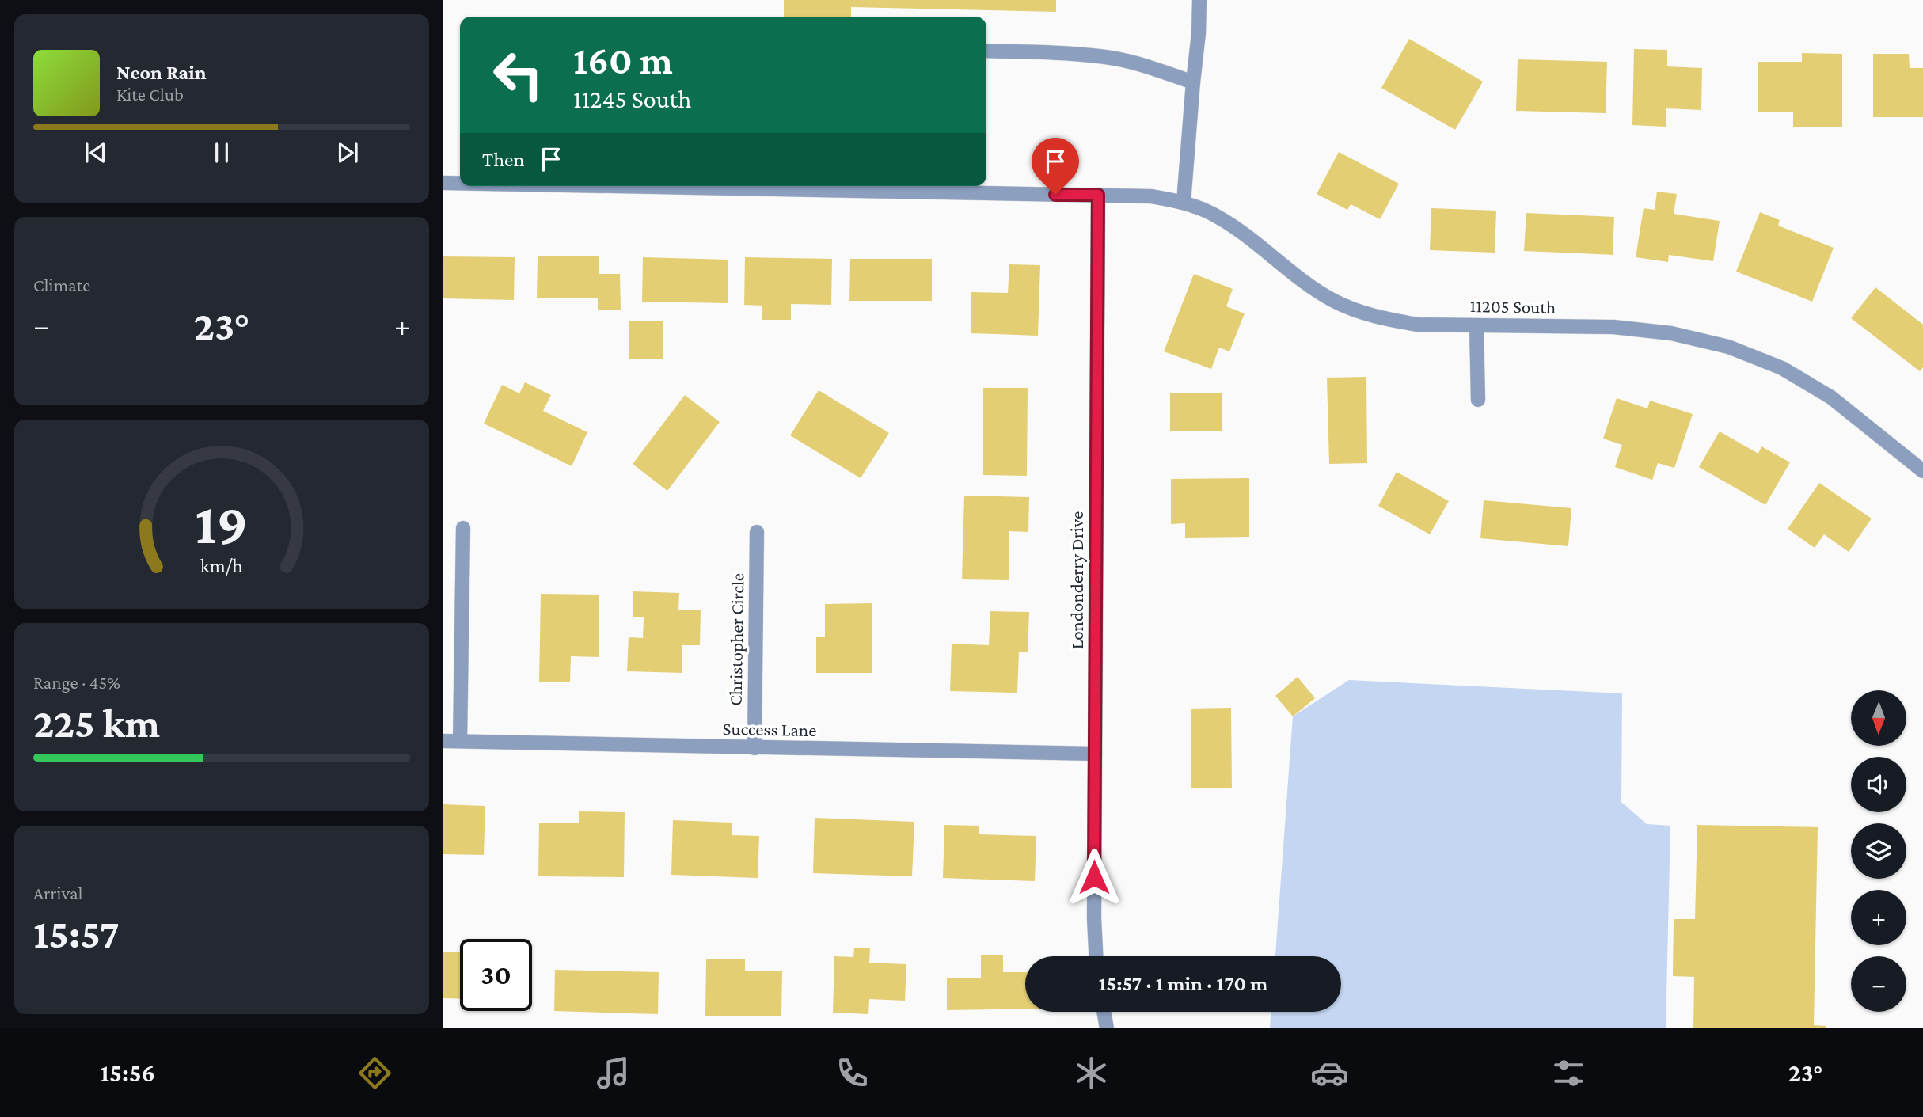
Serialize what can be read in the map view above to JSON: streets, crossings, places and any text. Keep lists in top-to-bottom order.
{
  "streets": {
    "street": [
      "11205 South",
      "Londonderry Drive",
      "Christopher Circle",
      "Success Lane"
    ]
  },
  "crossings": [
    ["11205 South", "Londonderry Drive"],
    ["Londonderry Drive", "Success Lane"],
    ["Christopher Circle", "Success Lane"]
  ],
  "north": "bottom",
  "page": {
    "turn": ["160 m", "11245 South"],
    "song": ["Neon Rain", "Kite Club"],
    "then": "Then",
    "tile": [
      "Climate",
      ["Range · 45%", "225 km"],
      ["Arrival", "15:57"]
    ],
    "heat": ["−", "23°", "+"],
    "map_buttons": ["+", "−"],
    "limit": "30",
    "trip": "15:57 · 1 min · 170 m",
    "tabs": ["15:56", "23°"],
    "gauge": ["19", "km/h"]
  }
}
